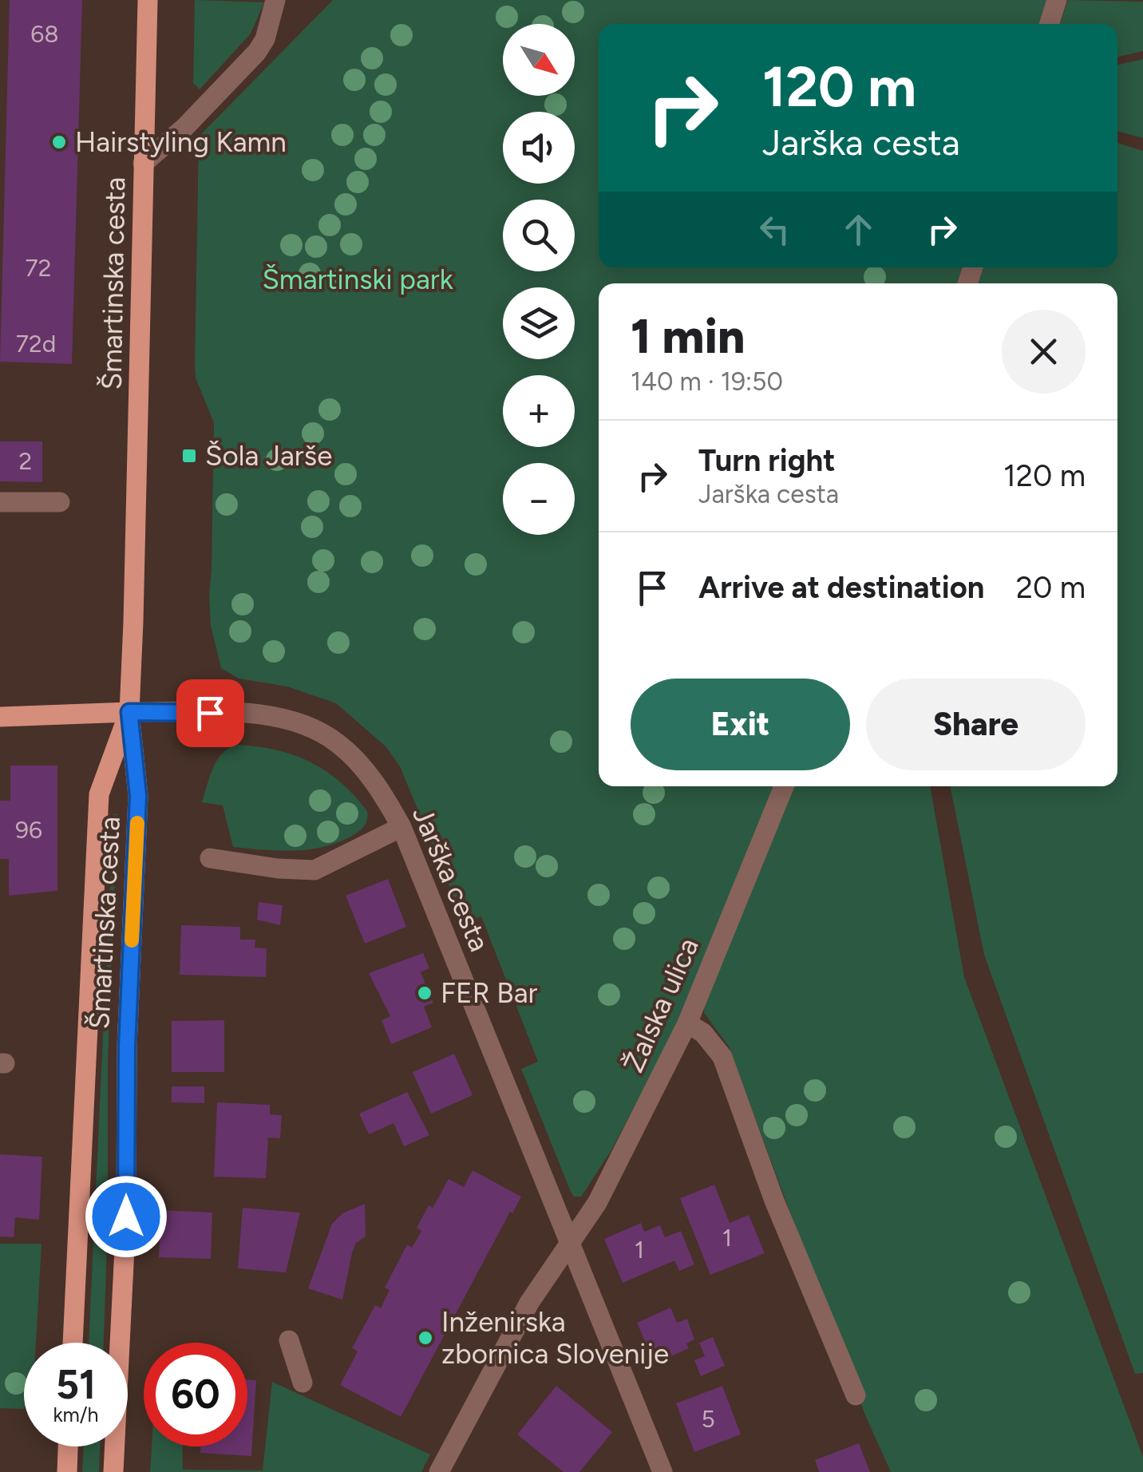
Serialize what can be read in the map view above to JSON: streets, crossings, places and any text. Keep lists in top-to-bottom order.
{
  "streets": {
    "main road": ["Šmartinska cesta"],
    "street": ["Jarška cesta", "Žalska ulica"]
  },
  "crossings": [
    ["Šmartinska cesta", "Jarška cesta"],
    ["Jarška cesta", "Žalska ulica"]
  ],
  "parks": ["Šmartinski park"],
  "places": {
    "other": ["Hairstyling Kamn", "FER Bar", "Inženirska zbornica Slovenije"],
    "transit": ["Šola Jarše"]
  },
  "house_numbers": [
    "68",
    "72",
    "72d",
    "2",
    "96",
    "1",
    "1",
    "5"
  ],
  "north": "bottom right",
  "page": {
    "map_buttons": ["+", "−"],
    "turn": ["120 m", "Jarška cesta"],
    "heading": ["1 min", "140 m · 19:50"],
    "list": [
      {
        "name": "Turn right",
        "note": "Jarška cesta",
        "value": "120 m"
      },
      {
        "name": "Arrive at destination",
        "value": "20 m"
      }
    ],
    "buttons": ["Exit", "Share"],
    "speed": "51 km/h",
    "limit": "60"
  }
}
